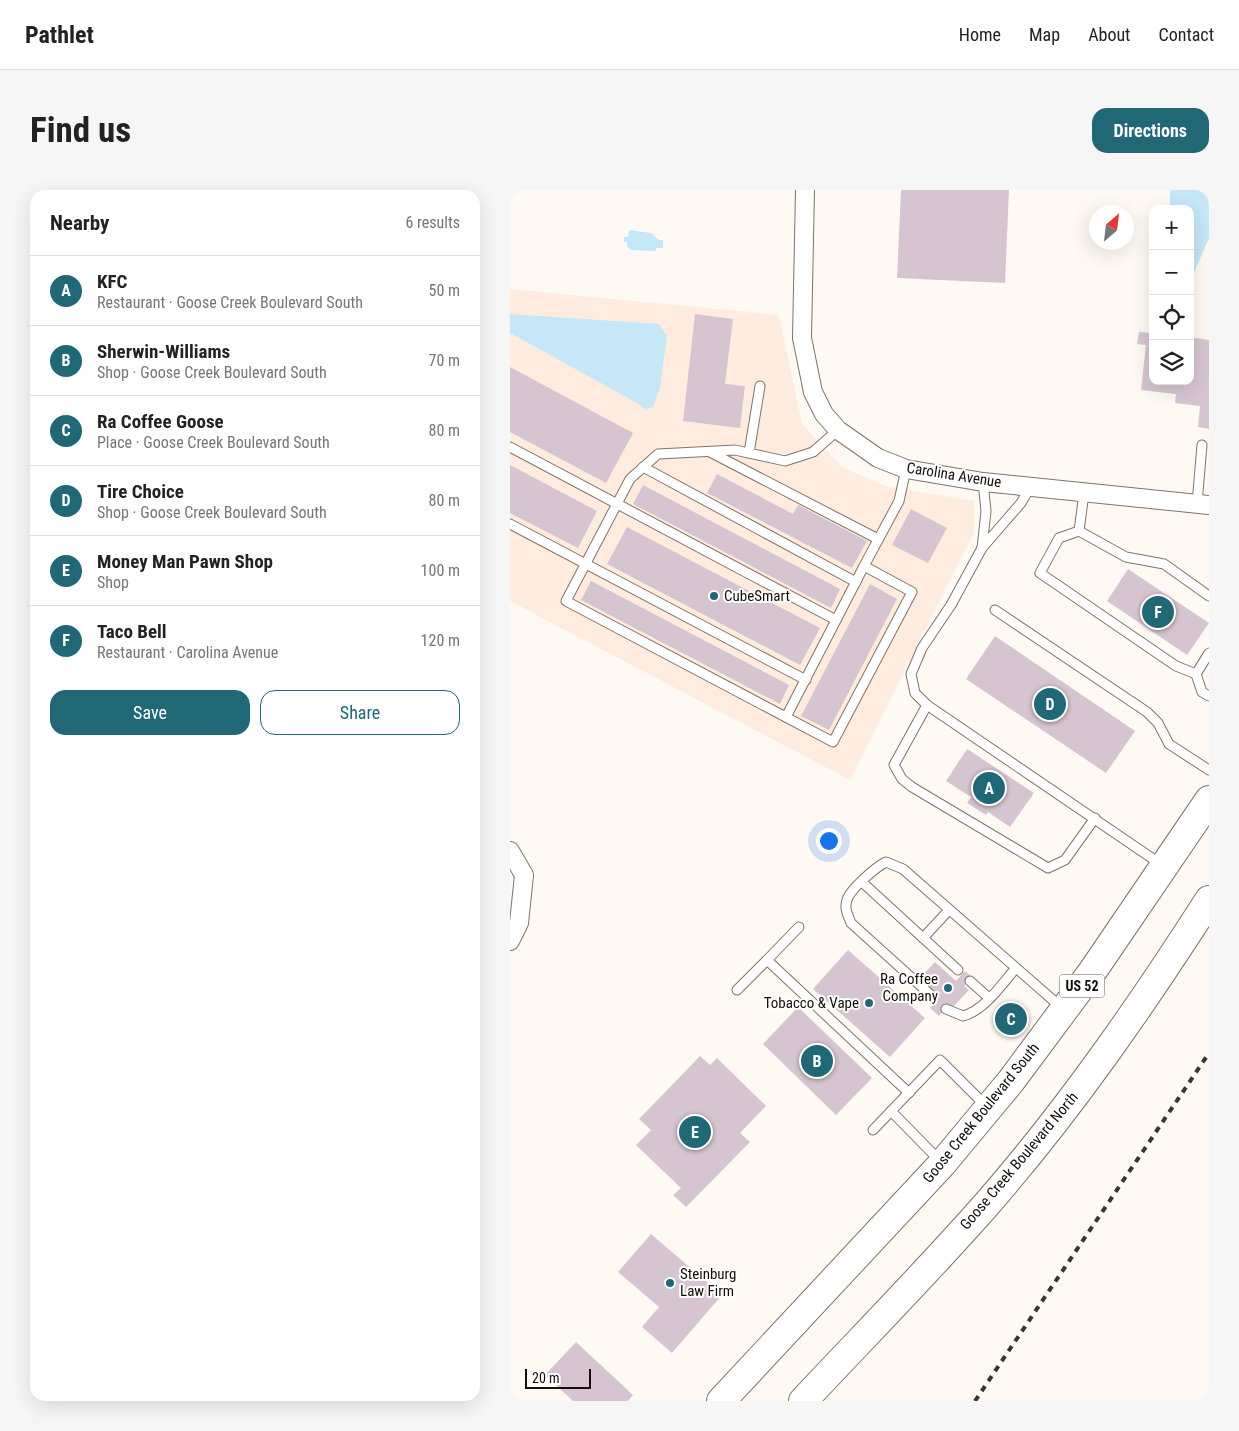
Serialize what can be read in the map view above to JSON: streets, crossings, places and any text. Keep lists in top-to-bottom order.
{
  "streets": {
    "highway": ["US 52", "Goose Creek Boulevard South", "Goose Creek Boulevard North"],
    "street": ["Carolina Avenue"]
  },
  "places": [
    "CubeSmart",
    "Ra Coffee Company",
    "Tobacco & Vape",
    "Steinburg Law Firm"
  ],
  "scale_bar": "20 m",
  "north": "top right",
  "page": {
    "header": "Pathlet",
    "nav": [
      "Home",
      "Map",
      "About",
      "Contact"
    ],
    "buttons": [
      "Directions",
      ["Save", "Share"]
    ],
    "title": "Find us",
    "heading": ["Nearby", "6 results"],
    "map_buttons": ["+", "−"],
    "list": [
      {
        "mark": "A",
        "name": "KFC",
        "note": "Restaurant · Goose Creek Boulevard South",
        "value": "50 m"
      },
      {
        "mark": "B",
        "name": "Sherwin-Williams",
        "note": "Shop · Goose Creek Boulevard South",
        "value": "70 m"
      },
      {
        "mark": "C",
        "name": "Ra Coffee Goose",
        "note": "Place · Goose Creek Boulevard South",
        "value": "80 m"
      },
      {
        "mark": "D",
        "name": "Tire Choice",
        "note": "Shop · Goose Creek Boulevard South",
        "value": "80 m"
      },
      {
        "mark": "E",
        "name": "Money Man Pawn Shop",
        "note": "Shop",
        "value": "100 m"
      },
      {
        "mark": "F",
        "name": "Taco Bell",
        "note": "Restaurant · Carolina Avenue",
        "value": "120 m"
      }
    ],
    "pins": [
      "F",
      "D",
      "A",
      "C",
      "B",
      "E"
    ],
    "scale": "20 m"
  }
}
